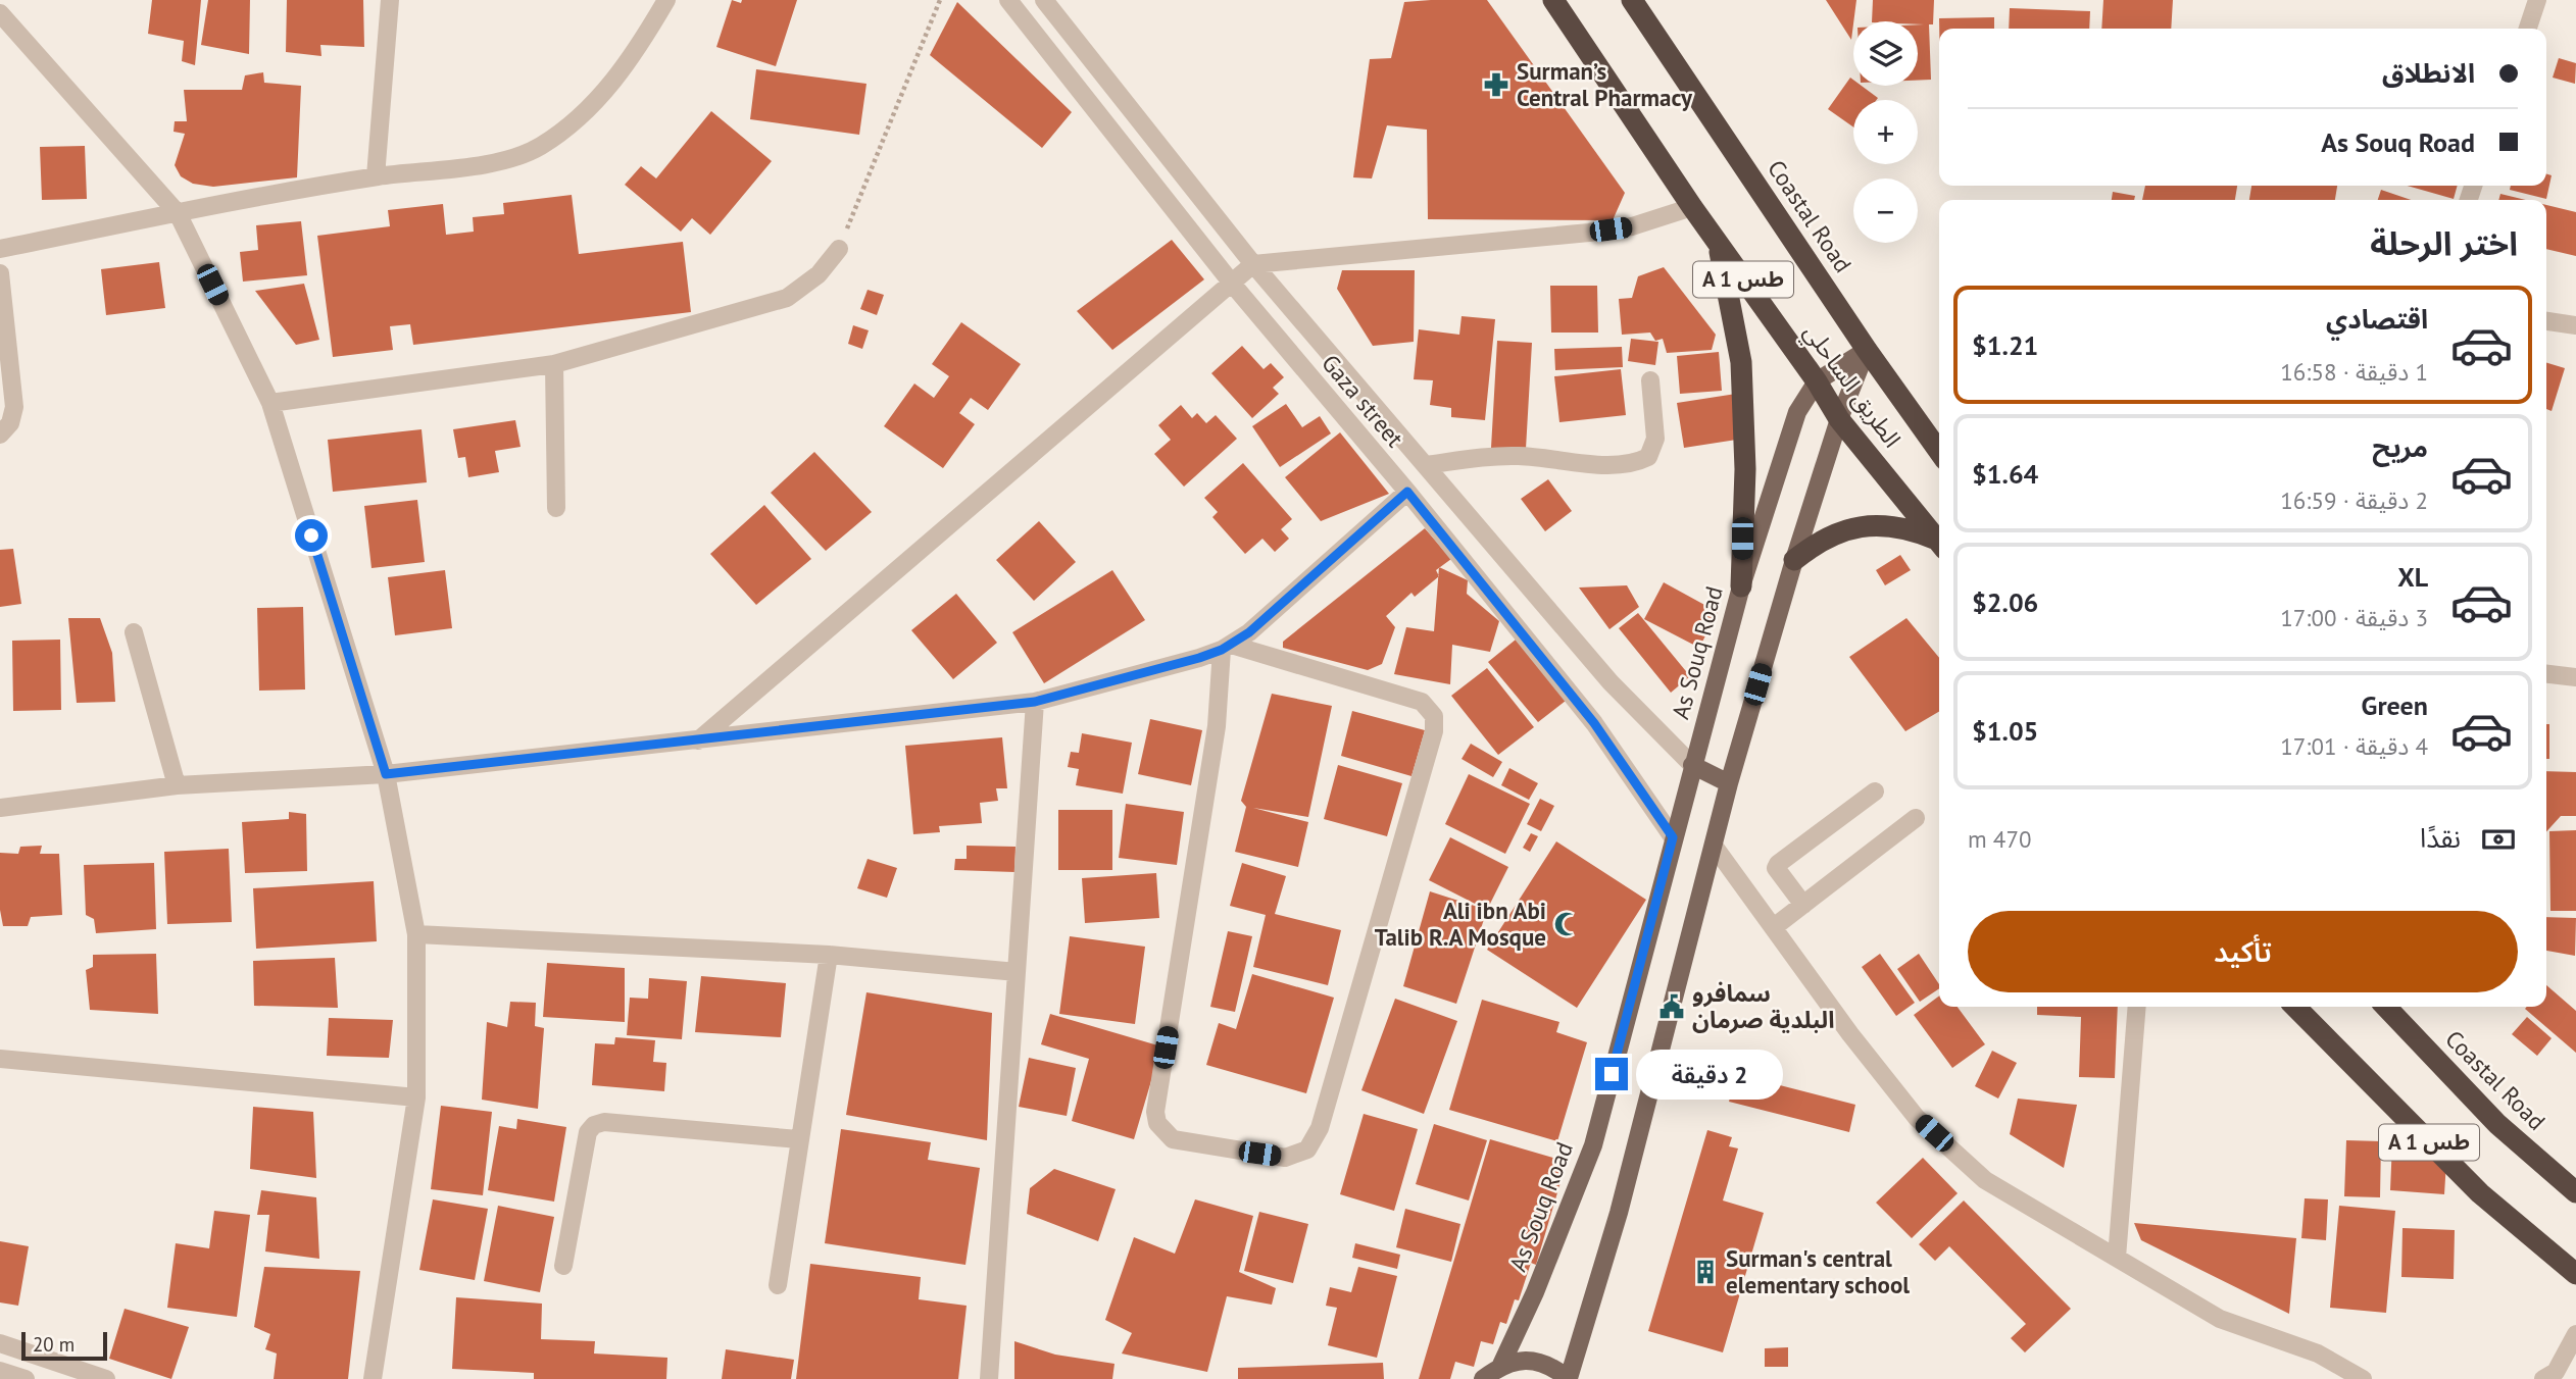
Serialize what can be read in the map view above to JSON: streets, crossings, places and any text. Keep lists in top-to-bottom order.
{
  "streets": {
    "highway": ["Coastal Road", "A 1 طس", "الطريق الساحلي"],
    "main road": ["As Souq Road"],
    "street": ["Gaza street"]
  },
  "crossings": [
    ["Coastal Road", "As Souq Road"],
    ["الطريق الساحلي", "As Souq Road"],
    ["Gaza street", "As Souq Road"]
  ],
  "places": {
    "pharmacy": ["Surman’s Central Pharmacy"],
    "mosque": ["Ali ibn Abi Talib R.A Mosque"],
    "public building": ["سمافرو البلدية صرمان"],
    "building": ["Surman's central elementary school"]
  },
  "scale_bar": "20 m",
  "page": {
    "map_buttons": ["+", "−"],
    "banner": ["الانطلاق", "As Souq Road"],
    "heading": "اختر الرحلة",
    "list": [
      {
        "name": "اقتصادي",
        "note": "1 دقيقة · 16:58",
        "value": "$1.21"
      },
      {
        "name": "مريح",
        "note": "2 دقيقة · 16:59",
        "value": "$1.64"
      },
      {
        "name": "XL",
        "note": "3 دقيقة · 17:00",
        "value": "$2.06"
      },
      {
        "name": "Green",
        "note": "4 دقيقة · 17:01",
        "value": "$1.05"
      }
    ],
    "pay": ["نقدًا", "470 m"],
    "buttons": "تأكيد",
    "bubble": "2 دقيقة",
    "scale": "20 m"
  }
}
